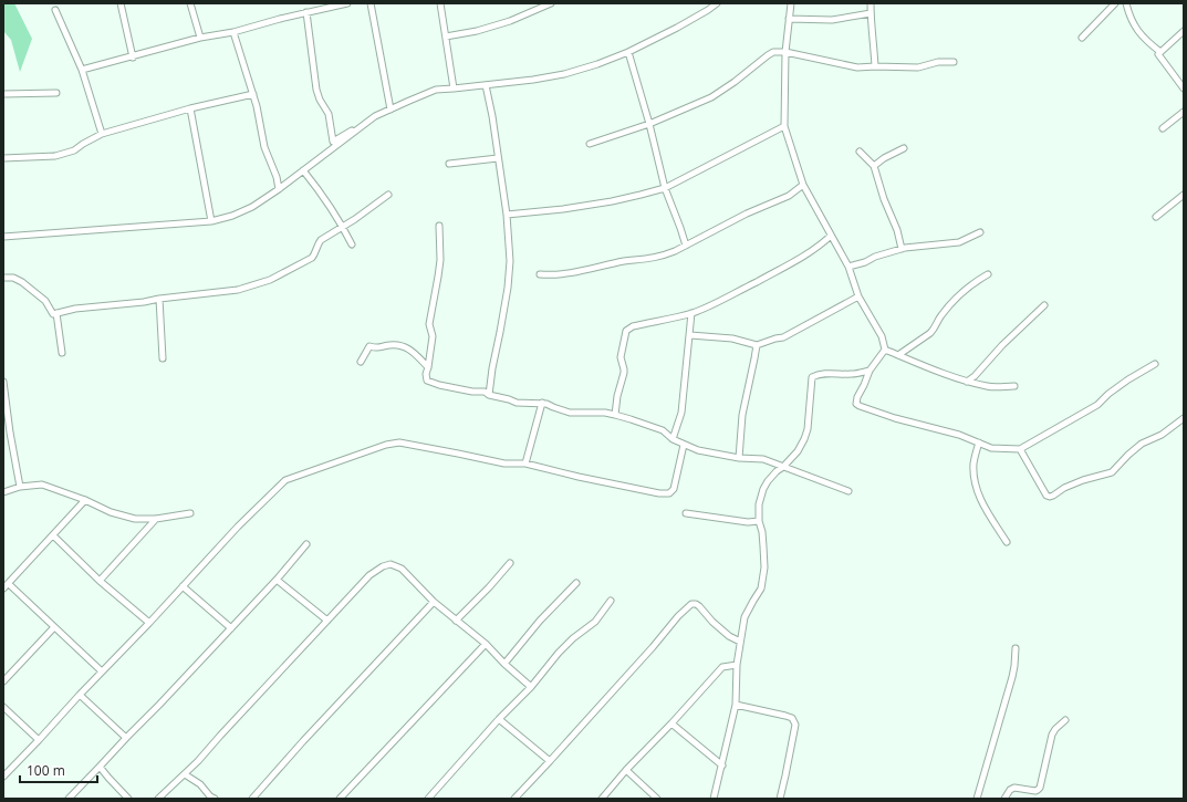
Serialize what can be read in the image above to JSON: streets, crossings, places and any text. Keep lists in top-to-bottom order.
{
  "scale_bar": "100 m"
}
